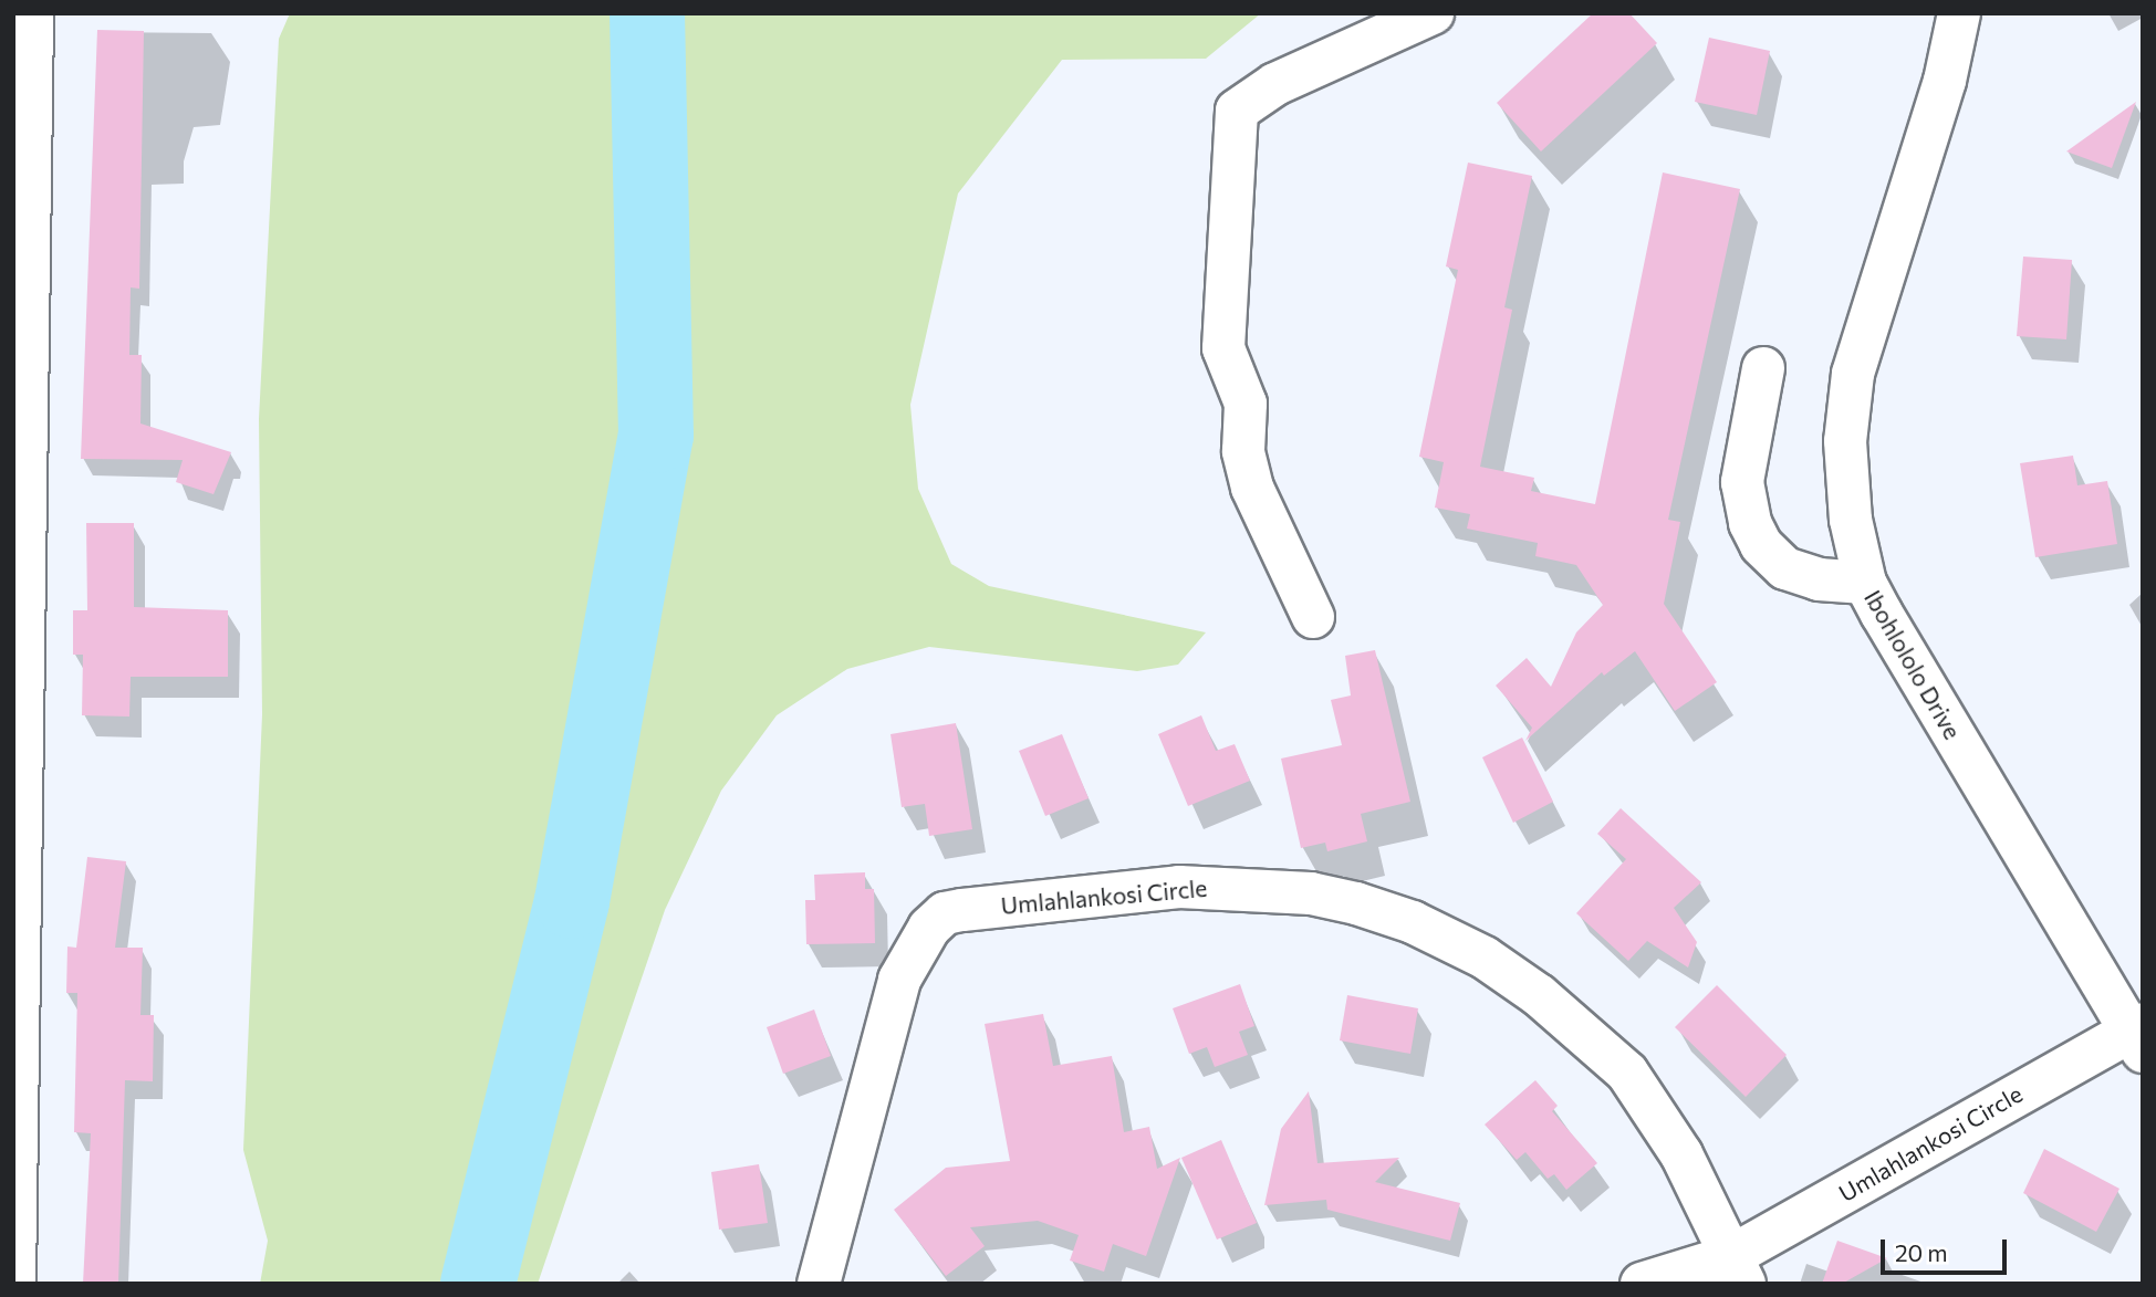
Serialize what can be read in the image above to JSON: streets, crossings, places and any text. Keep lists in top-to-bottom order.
{
  "streets": {
    "street": ["Ibohlololo Drive", "Umlahlankosi Circle"]
  },
  "crossings": [
    ["Ibohlololo Drive", "Umlahlankosi Circle"]
  ],
  "scale_bar": "20 m"
}
